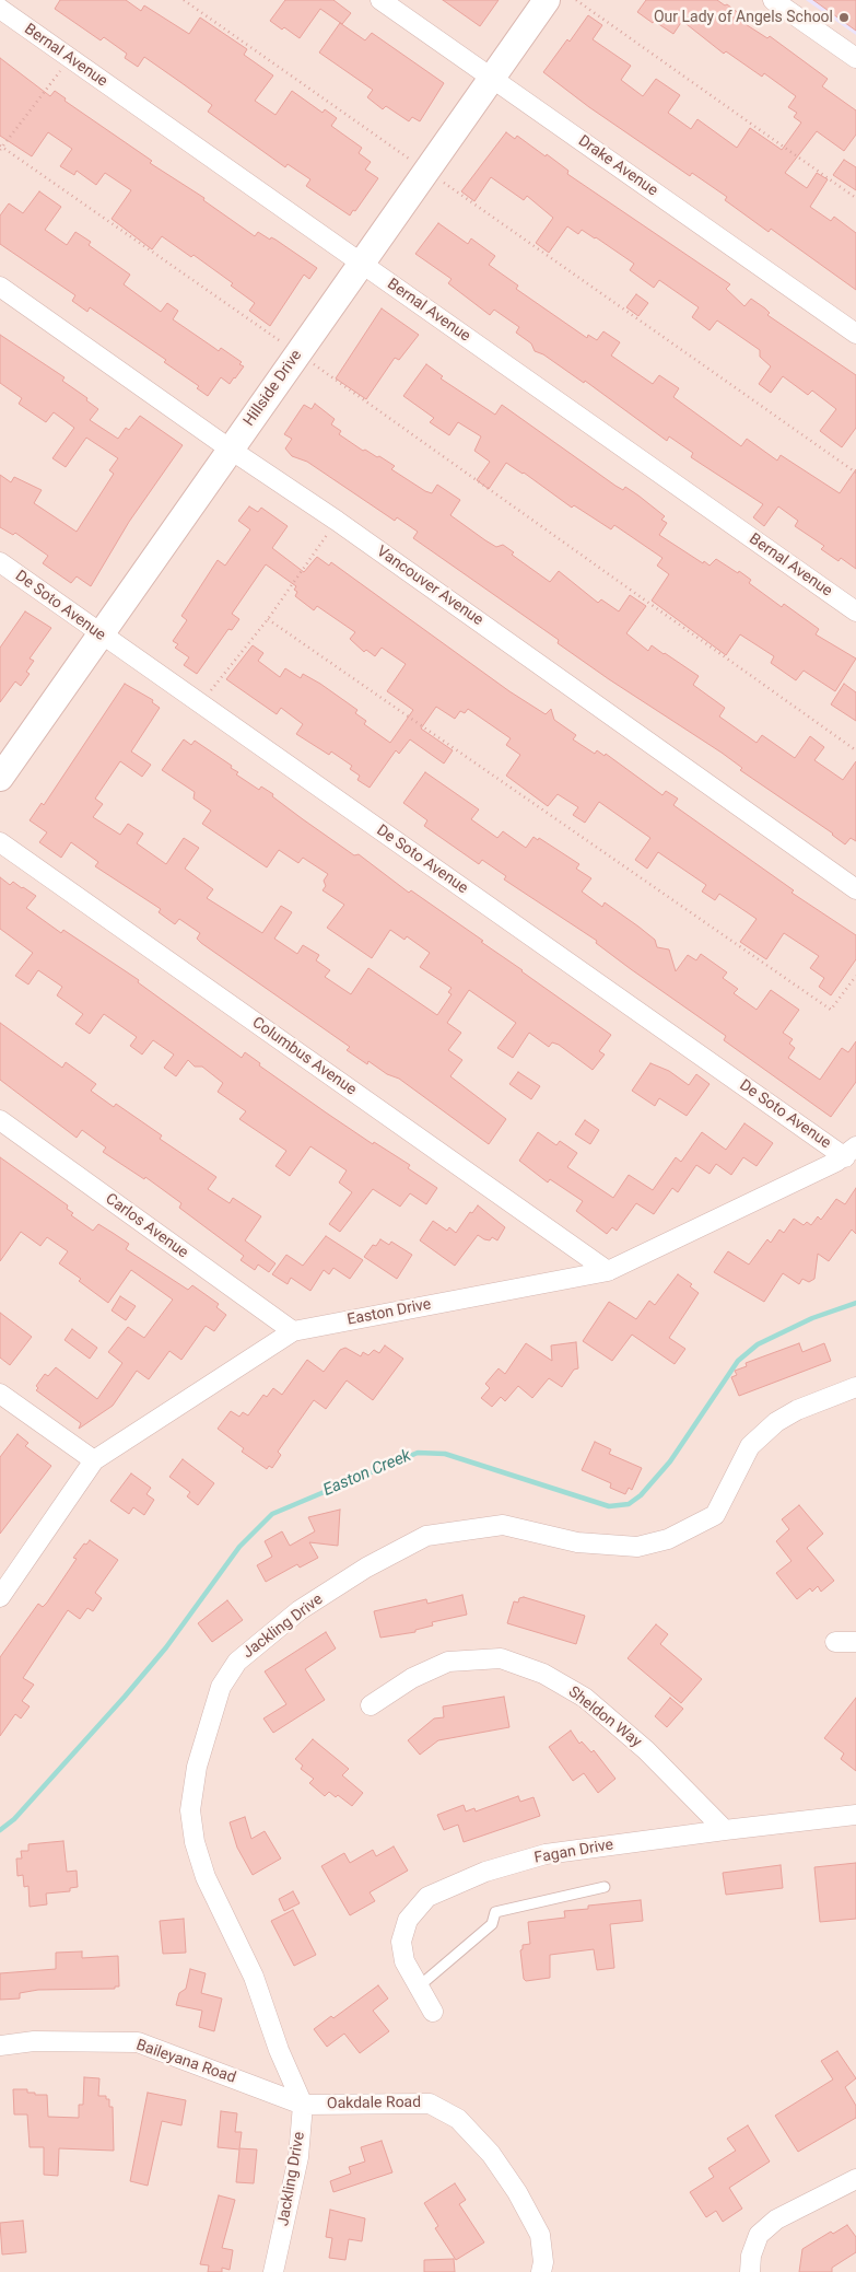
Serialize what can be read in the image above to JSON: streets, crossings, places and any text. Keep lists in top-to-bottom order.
{
  "streets": {
    "main road": ["Hillside Drive"],
    "street": [
      "Bernal Avenue",
      "Drake Avenue",
      "Vancouver Avenue",
      "De Soto Avenue",
      "Columbus Avenue",
      "Carlos Avenue",
      "Easton Drive",
      "Jackling Drive",
      "Sheldon Way",
      "Fagan Drive",
      "Baileyana Road",
      "Oakdale Road"
    ]
  },
  "crossings": [
    ["Bernal Avenue", "Hillside Drive"],
    ["Drake Avenue", "Hillside Drive"],
    ["Hillside Drive", "Vancouver Avenue"],
    ["Hillside Drive", "De Soto Avenue"],
    ["De Soto Avenue", "Easton Drive"],
    ["Columbus Avenue", "Easton Drive"],
    ["Carlos Avenue", "Easton Drive"],
    ["Jackling Drive", "Baileyana Road"],
    ["Jackling Drive", "Oakdale Road"],
    ["Sheldon Way", "Fagan Drive"],
    ["Baileyana Road", "Oakdale Road"]
  ],
  "water": ["Easton Creek"],
  "places": ["Our Lady of Angels School"]
}
